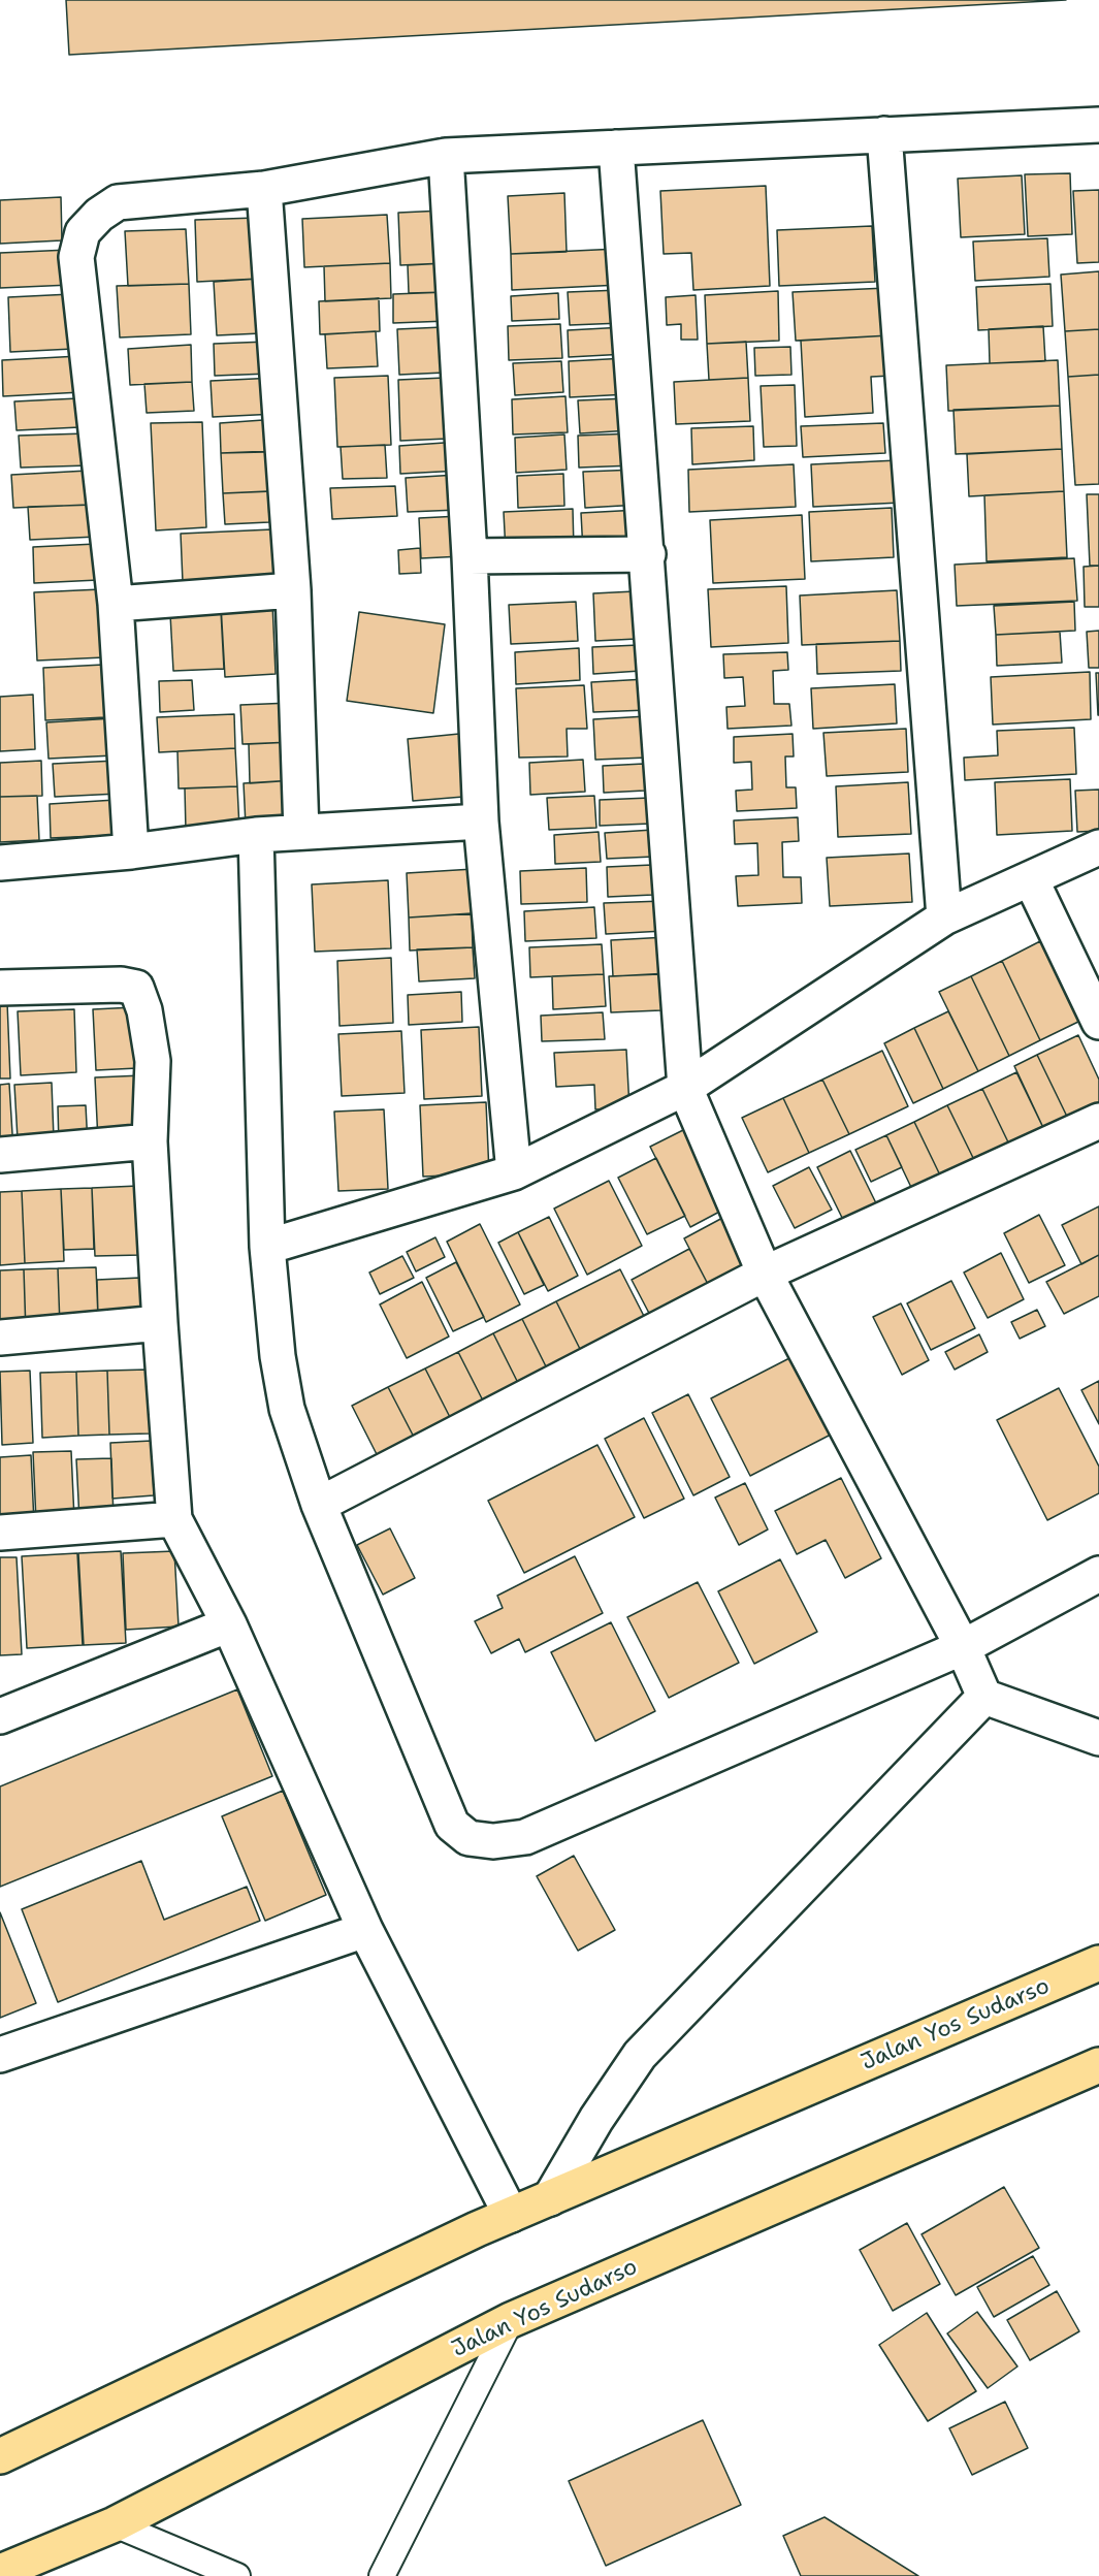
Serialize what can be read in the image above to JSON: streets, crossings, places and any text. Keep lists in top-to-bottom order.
{
  "streets": {
    "main road": ["Jalan Yos Sudarso"]
  }
}
